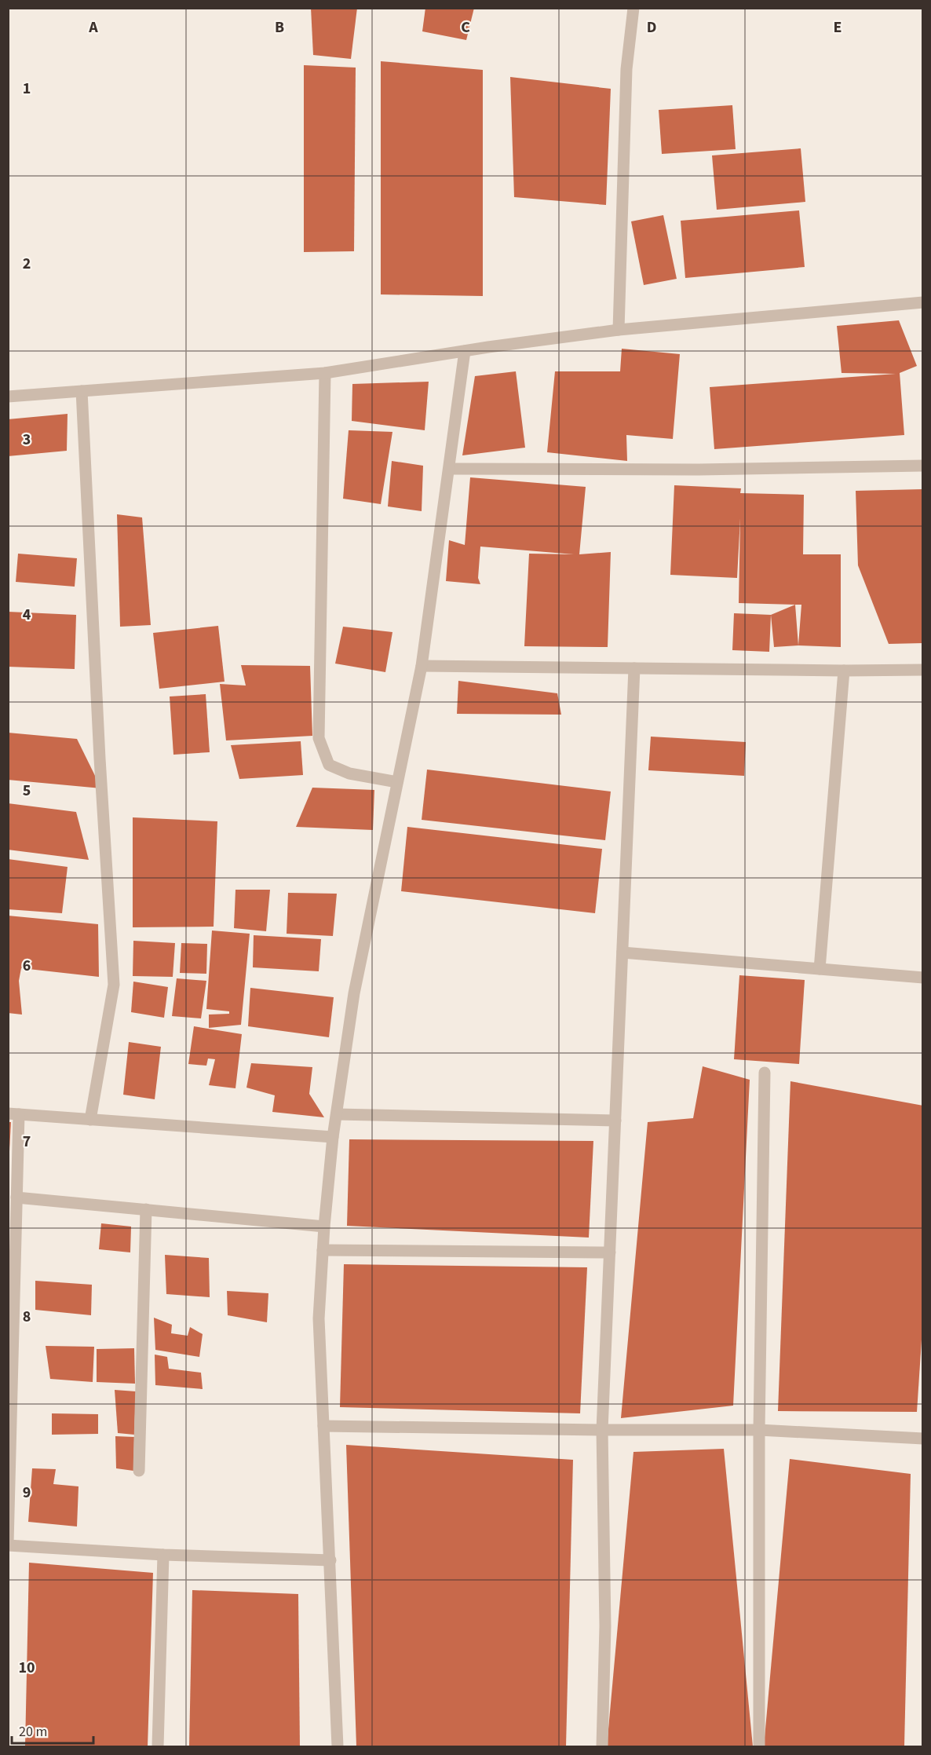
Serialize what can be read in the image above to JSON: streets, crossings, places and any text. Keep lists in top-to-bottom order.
{
  "scale_bar": "20 m",
  "grid": {
    "columns": [
      "A",
      "B",
      "C",
      "D",
      "E"
    ],
    "rows": [
      "1",
      "2",
      "3",
      "4",
      "5",
      "6",
      "7",
      "8",
      "9",
      "10"
    ]
  }
}
